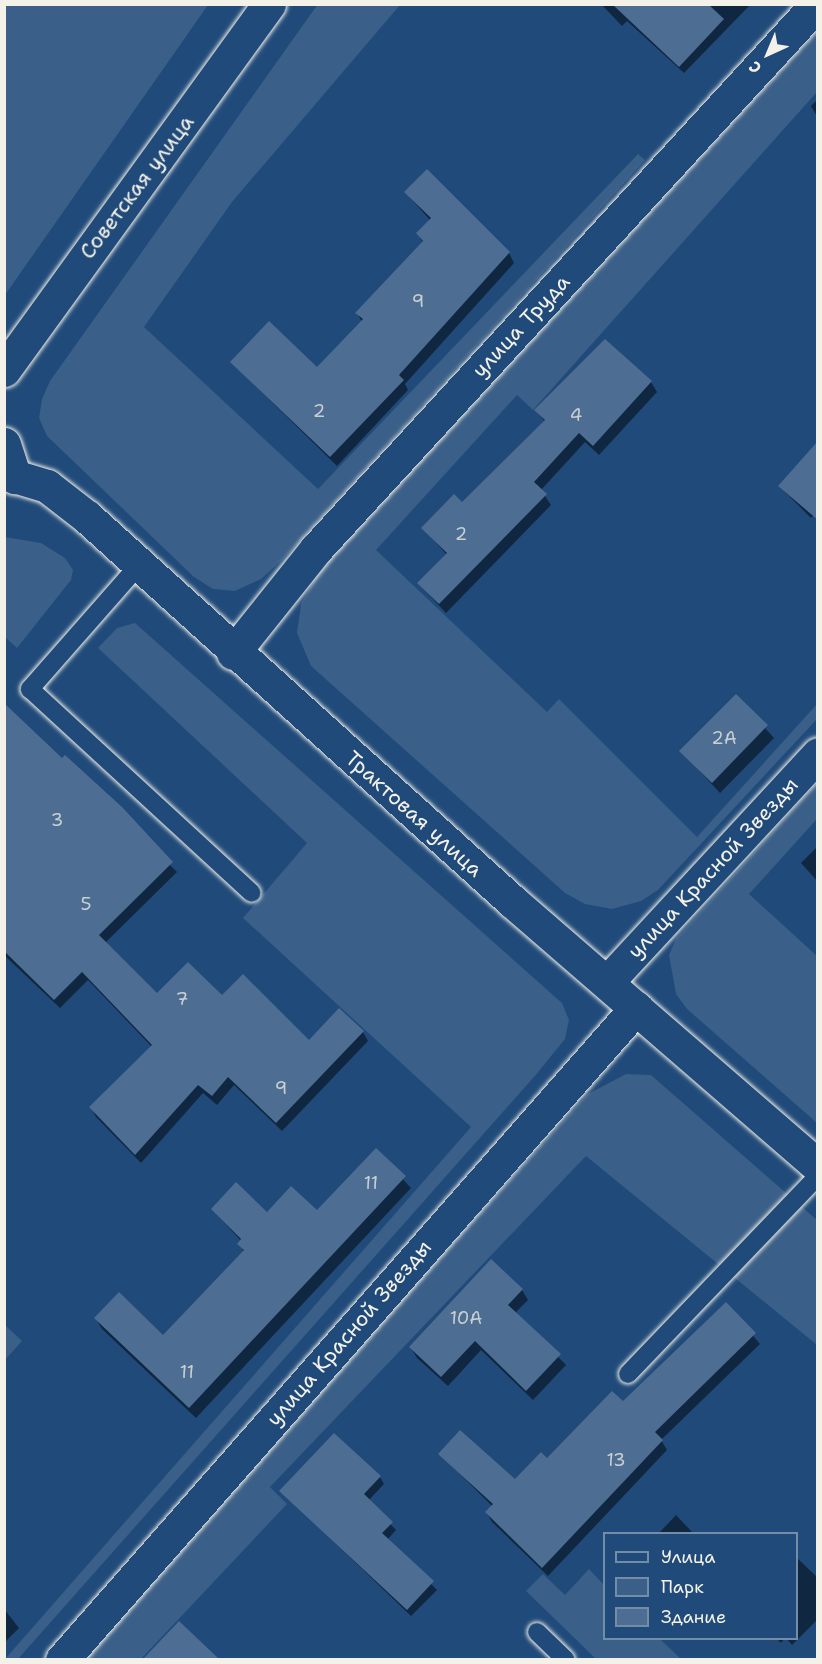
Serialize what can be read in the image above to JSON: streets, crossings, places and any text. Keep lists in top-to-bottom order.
{
  "streets": {
    "main road": [
      "Советская улица",
      "улица Труда",
      "Трактовая улица",
      "улица Красной Звезды"
    ]
  },
  "crossings": [
    ["улица Труда", "Трактовая улица"],
    ["Трактовая улица", "улица Красной Звезды"]
  ],
  "house_numbers": [
    "9",
    "2",
    "4",
    "2",
    "2А",
    "3",
    "5",
    "7",
    "9",
    "11",
    "10А",
    "11",
    "13"
  ],
  "legend": ["Улица", "Парк", "Здание"],
  "north": "bottom left"
}
